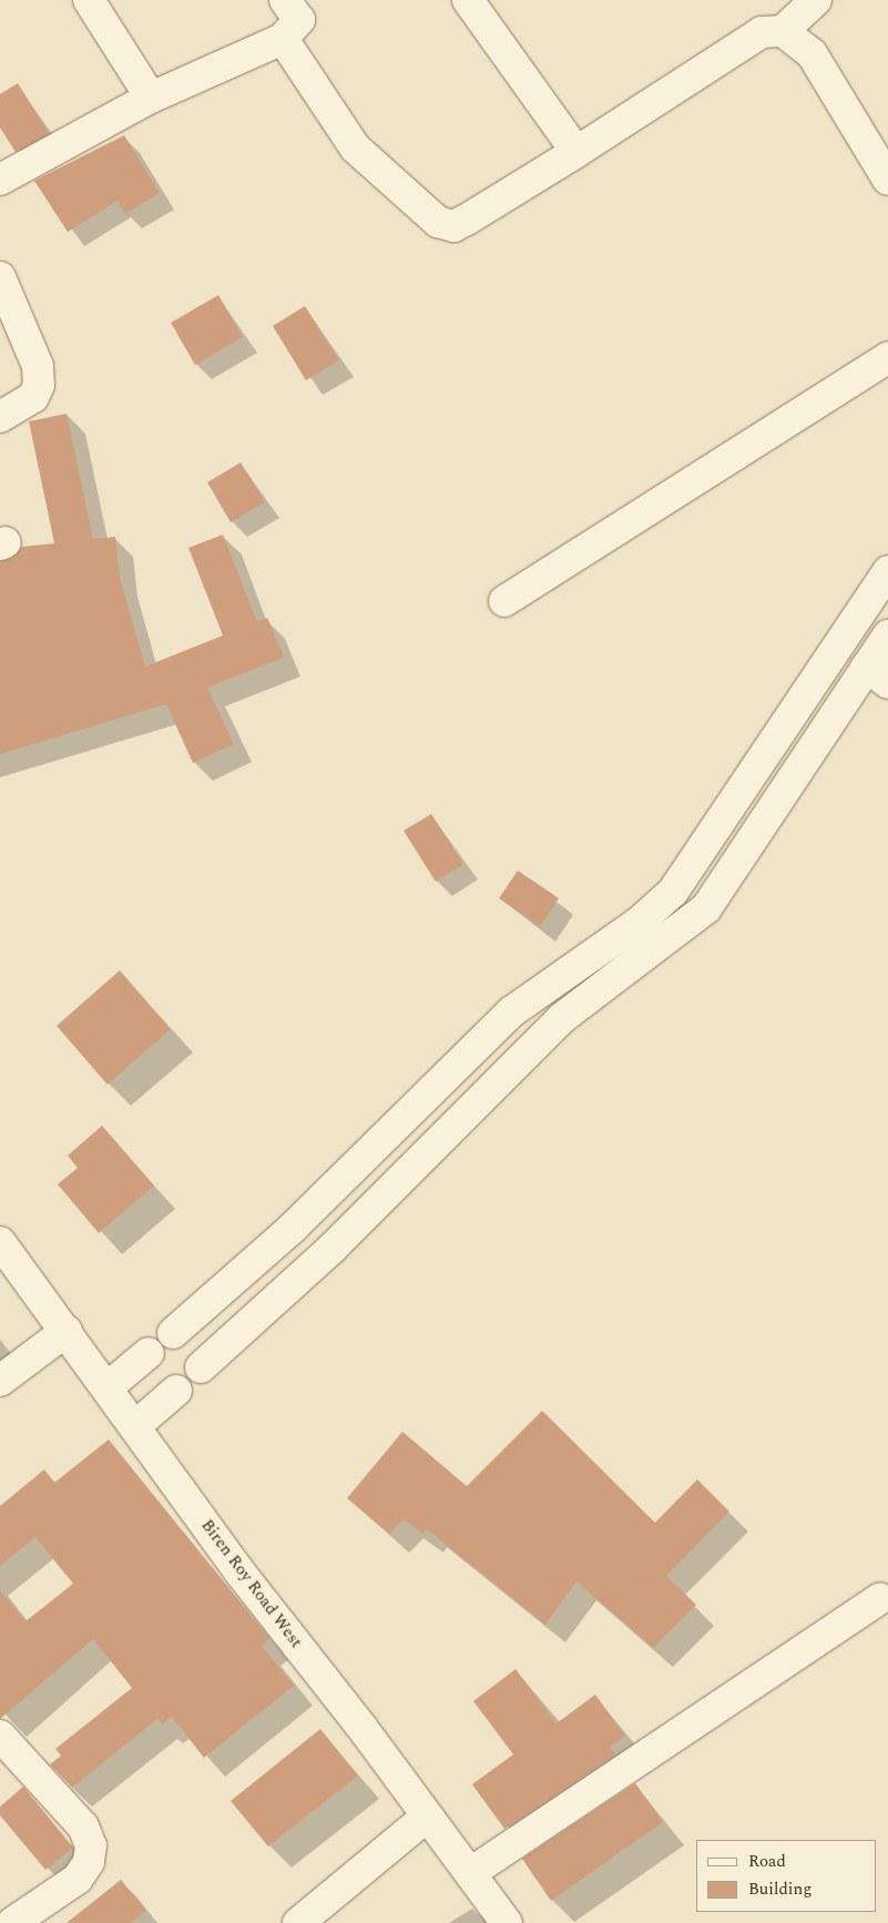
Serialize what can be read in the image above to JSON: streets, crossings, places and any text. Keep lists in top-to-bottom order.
{
  "streets": {
    "street": ["Biren Roy Road West"]
  },
  "legend": ["Road", "Building"]
}
